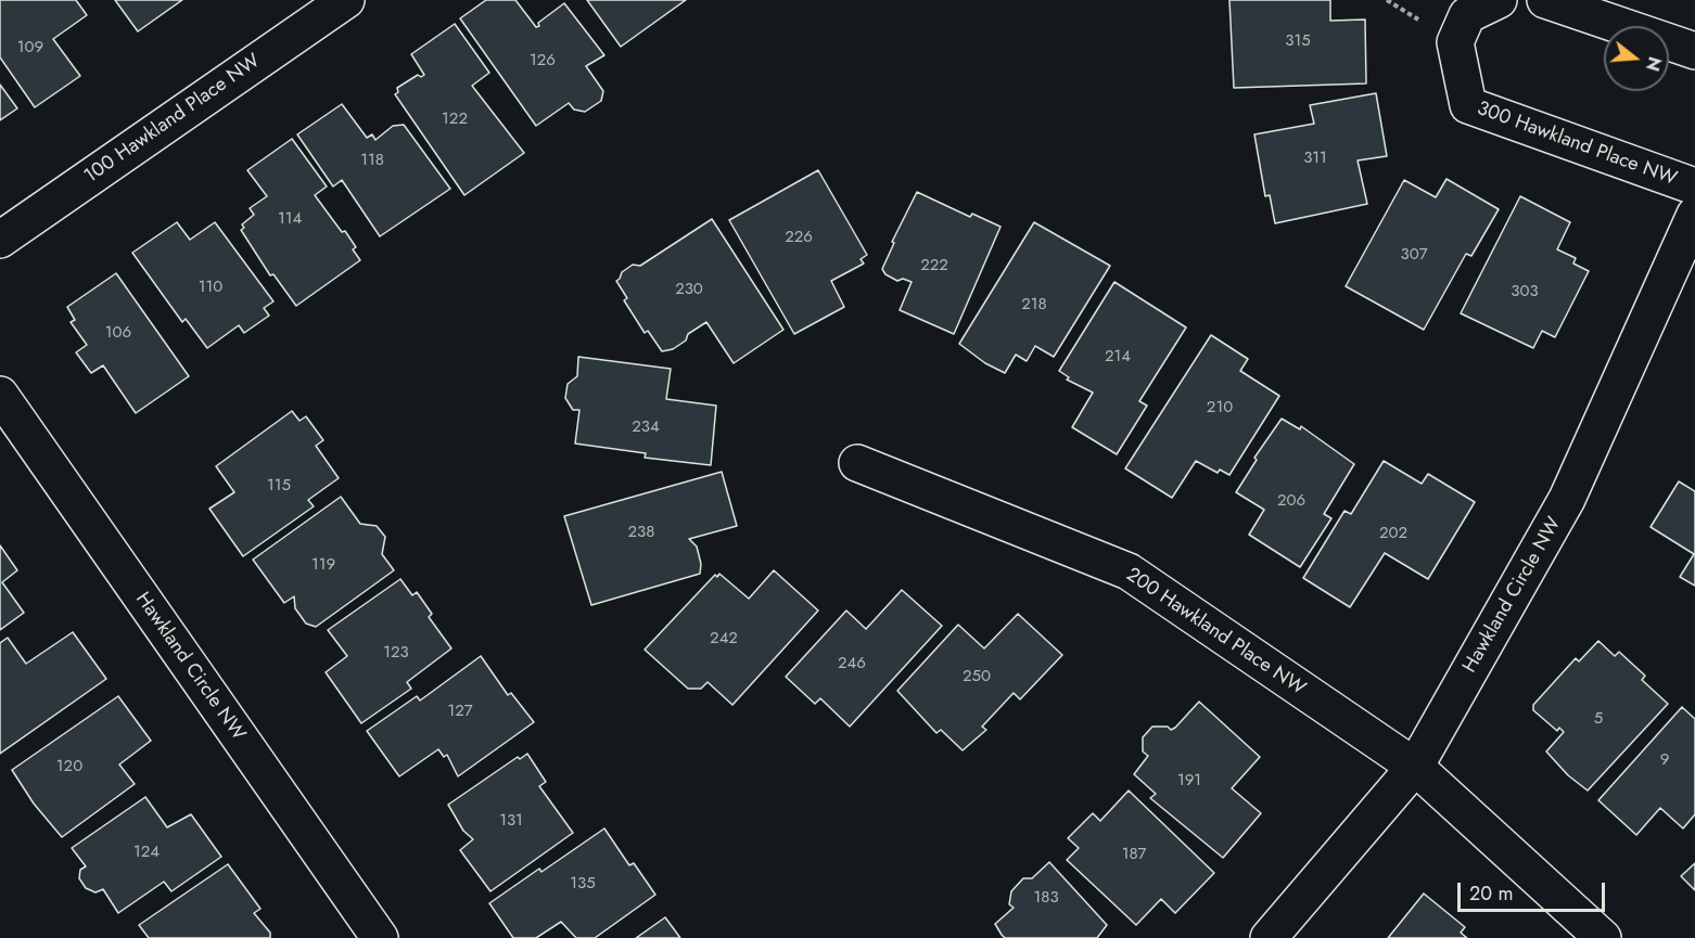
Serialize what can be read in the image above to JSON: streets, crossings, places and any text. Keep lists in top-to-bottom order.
{
  "streets": {
    "street": [
      "100 Hawkland Place NW",
      "300 Hawkland Place NW",
      "Hawkland Circle NW",
      "200 Hawkland Place NW"
    ]
  },
  "crossings": [
    ["Hawkland Circle NW", "200 Hawkland Place NW"]
  ],
  "house_numbers": [
    "315",
    "109",
    "126",
    "122",
    "311",
    "118",
    "114",
    "226",
    "307",
    "222",
    "110",
    "230",
    "303",
    "218",
    "106",
    "214",
    "210",
    "234",
    "115",
    "206",
    "238",
    "202",
    "119",
    "242",
    "123",
    "246",
    "250",
    "127",
    "5",
    "9",
    "120",
    "191",
    "131",
    "124",
    "187",
    "135",
    "183"
  ],
  "scale_bar": "20 m",
  "north": "right"
}
